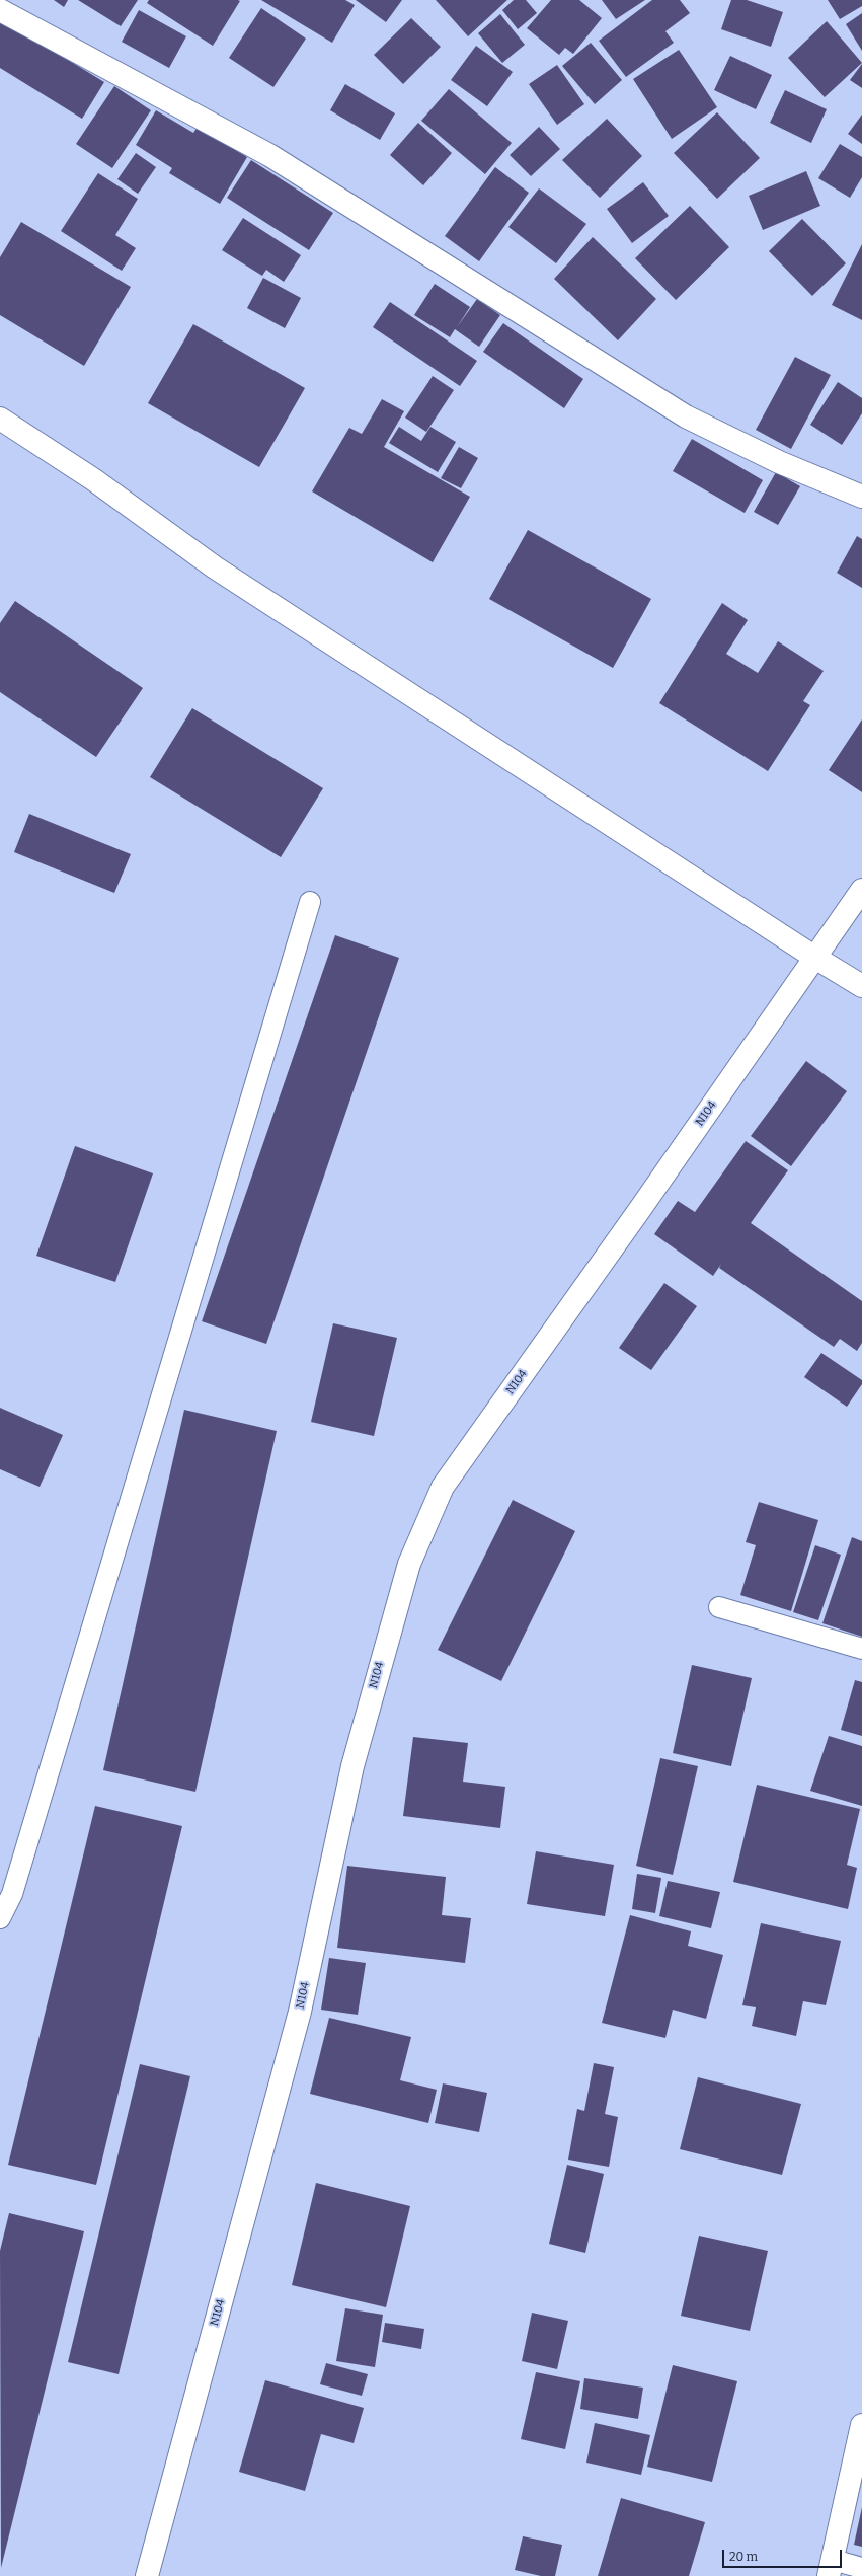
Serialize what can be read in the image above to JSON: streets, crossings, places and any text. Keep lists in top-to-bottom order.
{
  "streets": {
    "street": ["N104"]
  },
  "scale_bar": "20 m"
}
